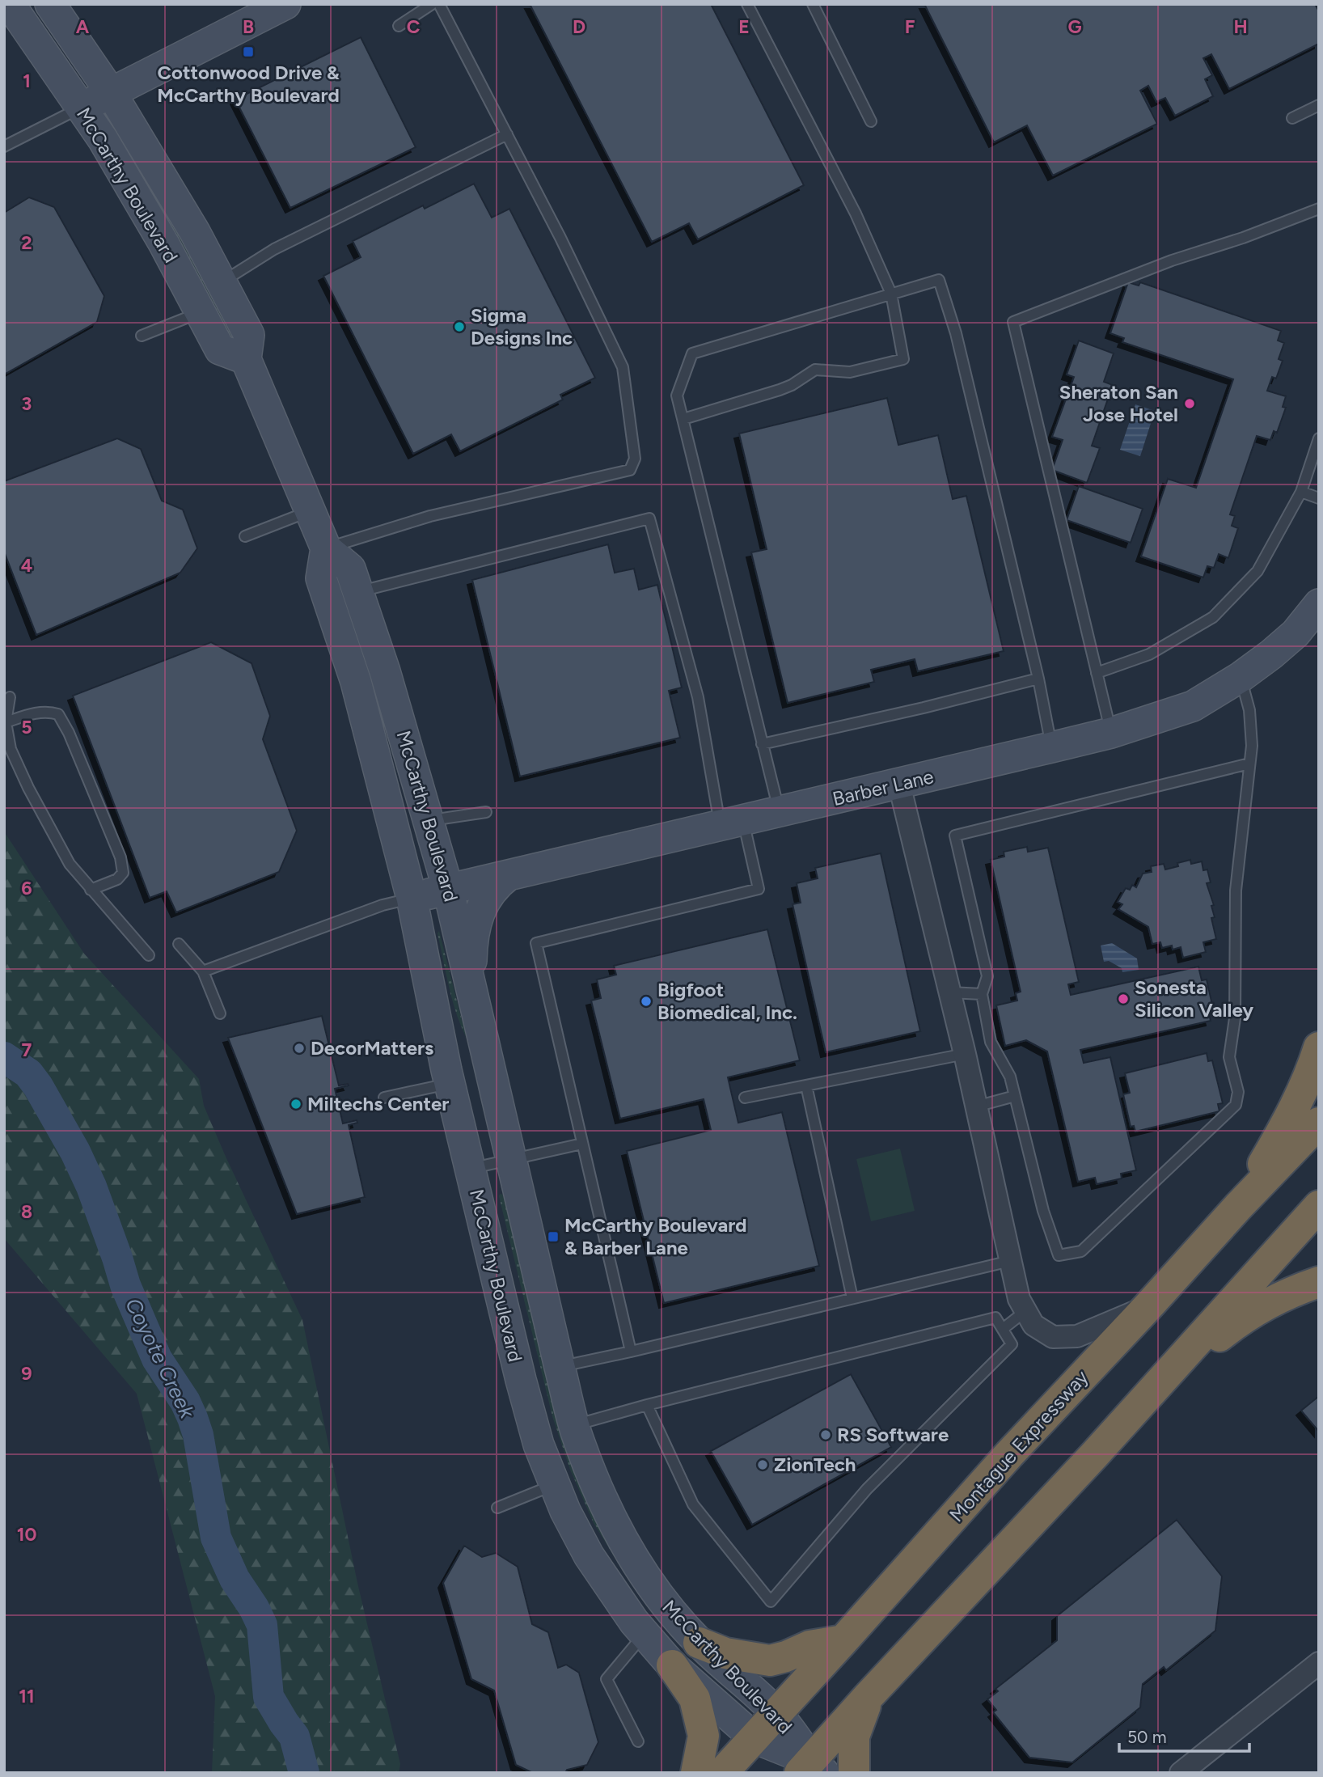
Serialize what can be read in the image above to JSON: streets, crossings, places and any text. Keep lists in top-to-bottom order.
{
  "streets": {
    "highway": ["Montague Expressway"],
    "main road": ["McCarthy Boulevard", "Barber Lane"]
  },
  "crossings": [
    ["McCarthy Boulevard", "Barber Lane"],
    ["McCarthy Boulevard", "Montague Expressway"]
  ],
  "water": ["Coyote Creek"],
  "places": {
    "transit": ["Cottonwood Drive & McCarthy Boulevard", "McCarthy Boulevard & Barber Lane"],
    "other": [
      "Sigma Designs Inc",
      "Sheraton San Jose Hotel",
      "Sonesta Silicon Valley",
      "Bigfoot Biomedical, Inc.",
      "DecorMatters",
      "Miltechs Center",
      "RS Software",
      "ZionTech"
    ]
  },
  "scale_bar": "50 m",
  "grid": {
    "columns": [
      "A",
      "B",
      "C",
      "D",
      "E",
      "F",
      "G",
      "H"
    ],
    "rows": [
      "1",
      "2",
      "3",
      "4",
      "5",
      "6",
      "7",
      "8",
      "9",
      "10",
      "11"
    ]
  }
}
